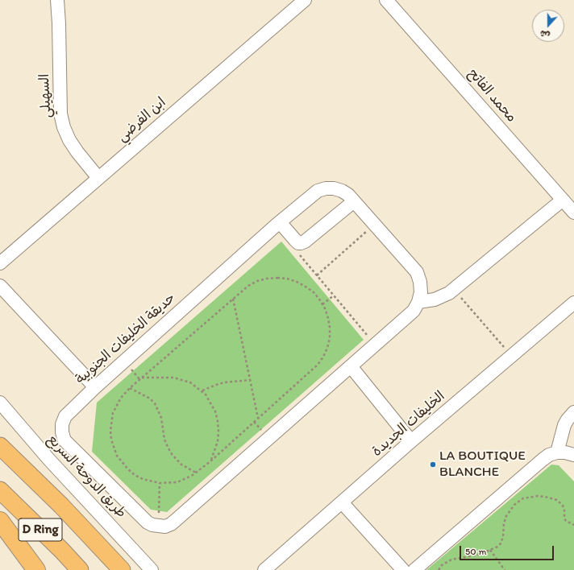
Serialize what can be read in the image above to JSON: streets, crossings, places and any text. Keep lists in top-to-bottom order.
{
  "streets": {
    "main road": ["D Ring"],
    "street": [
      "السهيلي",
      "محمد الفاتح",
      "ابن الفرضي",
      "حديقة الخليفات الجنوبية",
      "الخليفات الجديدة",
      "طريق الدوحة السريع"
    ]
  },
  "crossings": [
    ["السهيلي", "ابن الفرضي"]
  ],
  "places": ["LA BOUTIQUE BLANCHE"],
  "scale_bar": "50 m",
  "north": "bottom"
}
